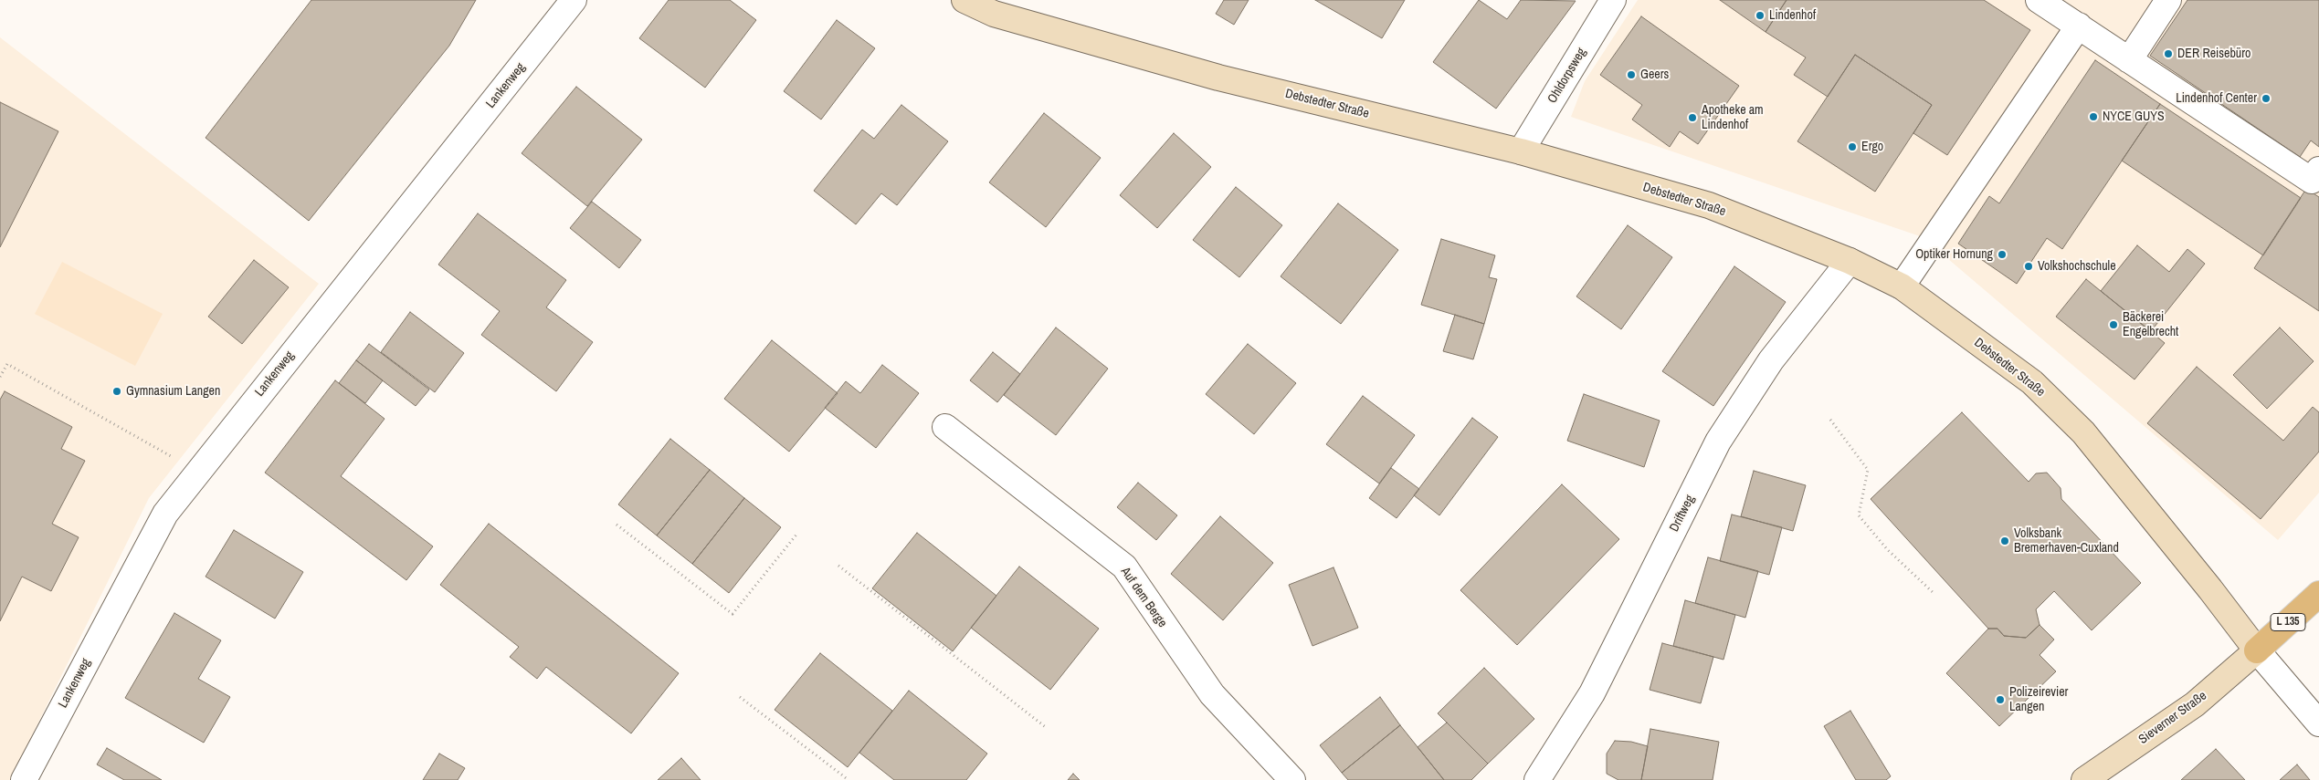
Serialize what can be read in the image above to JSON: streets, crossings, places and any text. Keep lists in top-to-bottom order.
{
  "streets": {
    "main road": ["Debstedter Straße", "L 135", "Sieverner Straße"],
    "street": [
      "Ohldorpsweg",
      "Lankenweg",
      "Driftweg",
      "Auf dem Berge"
    ]
  },
  "crossings": [
    ["Ohldorpsweg", "Debstedter Straße"],
    ["Debstedter Straße", "Driftweg"],
    ["Debstedter Straße", "L 135"],
    ["Debstedter Straße", "Sieverner Straße"],
    ["L 135", "Sieverner Straße"]
  ],
  "places": [
    "Lindenhof",
    "DER Reisebüro",
    "Geers",
    "Lindenhof Center",
    "NYCE GUYS",
    "Apotheke am Lindenhof",
    "Ergo",
    "Optiker Hornung",
    "Volkshochschule",
    "Bäckerei Engelbrecht",
    "Gymnasium Langen",
    "Volksbank Bremerhaven-Cuxland",
    "Polizeirevier Langen"
  ]
}
